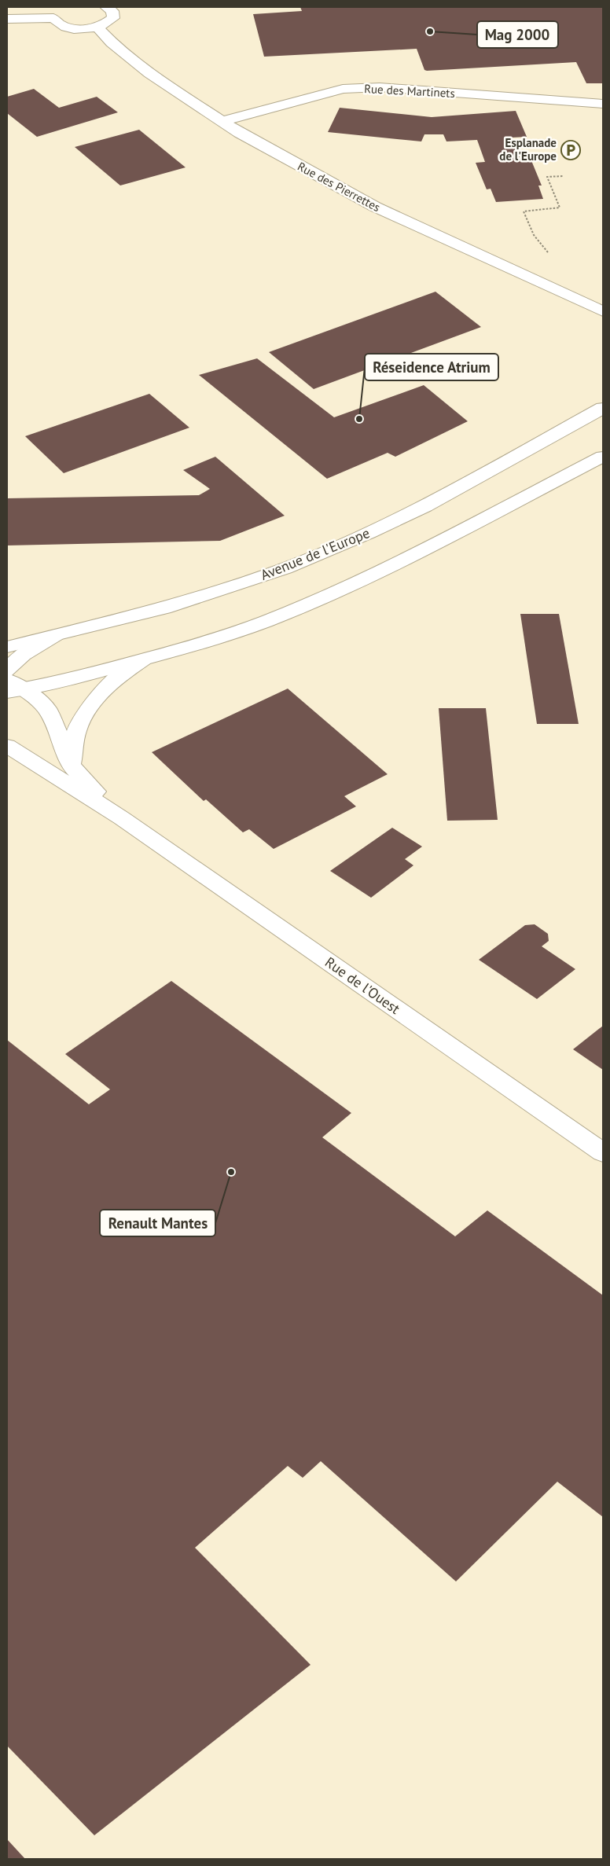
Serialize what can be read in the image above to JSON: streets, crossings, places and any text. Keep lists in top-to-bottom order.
{
  "streets": {
    "main road": [
      "Rue des Martinets",
      "Rue des Pierrettes",
      "Avenue de l'Europe",
      "Rue de l'Ouest"
    ]
  },
  "crossings": [
    ["Rue des Martinets", "Rue des Pierrettes"]
  ],
  "places": {
    "other": ["Mag 2000", "Réseidence Atrium", "Renault Mantes"],
    "parking": ["Esplanade de l'Europe"]
  }
}
